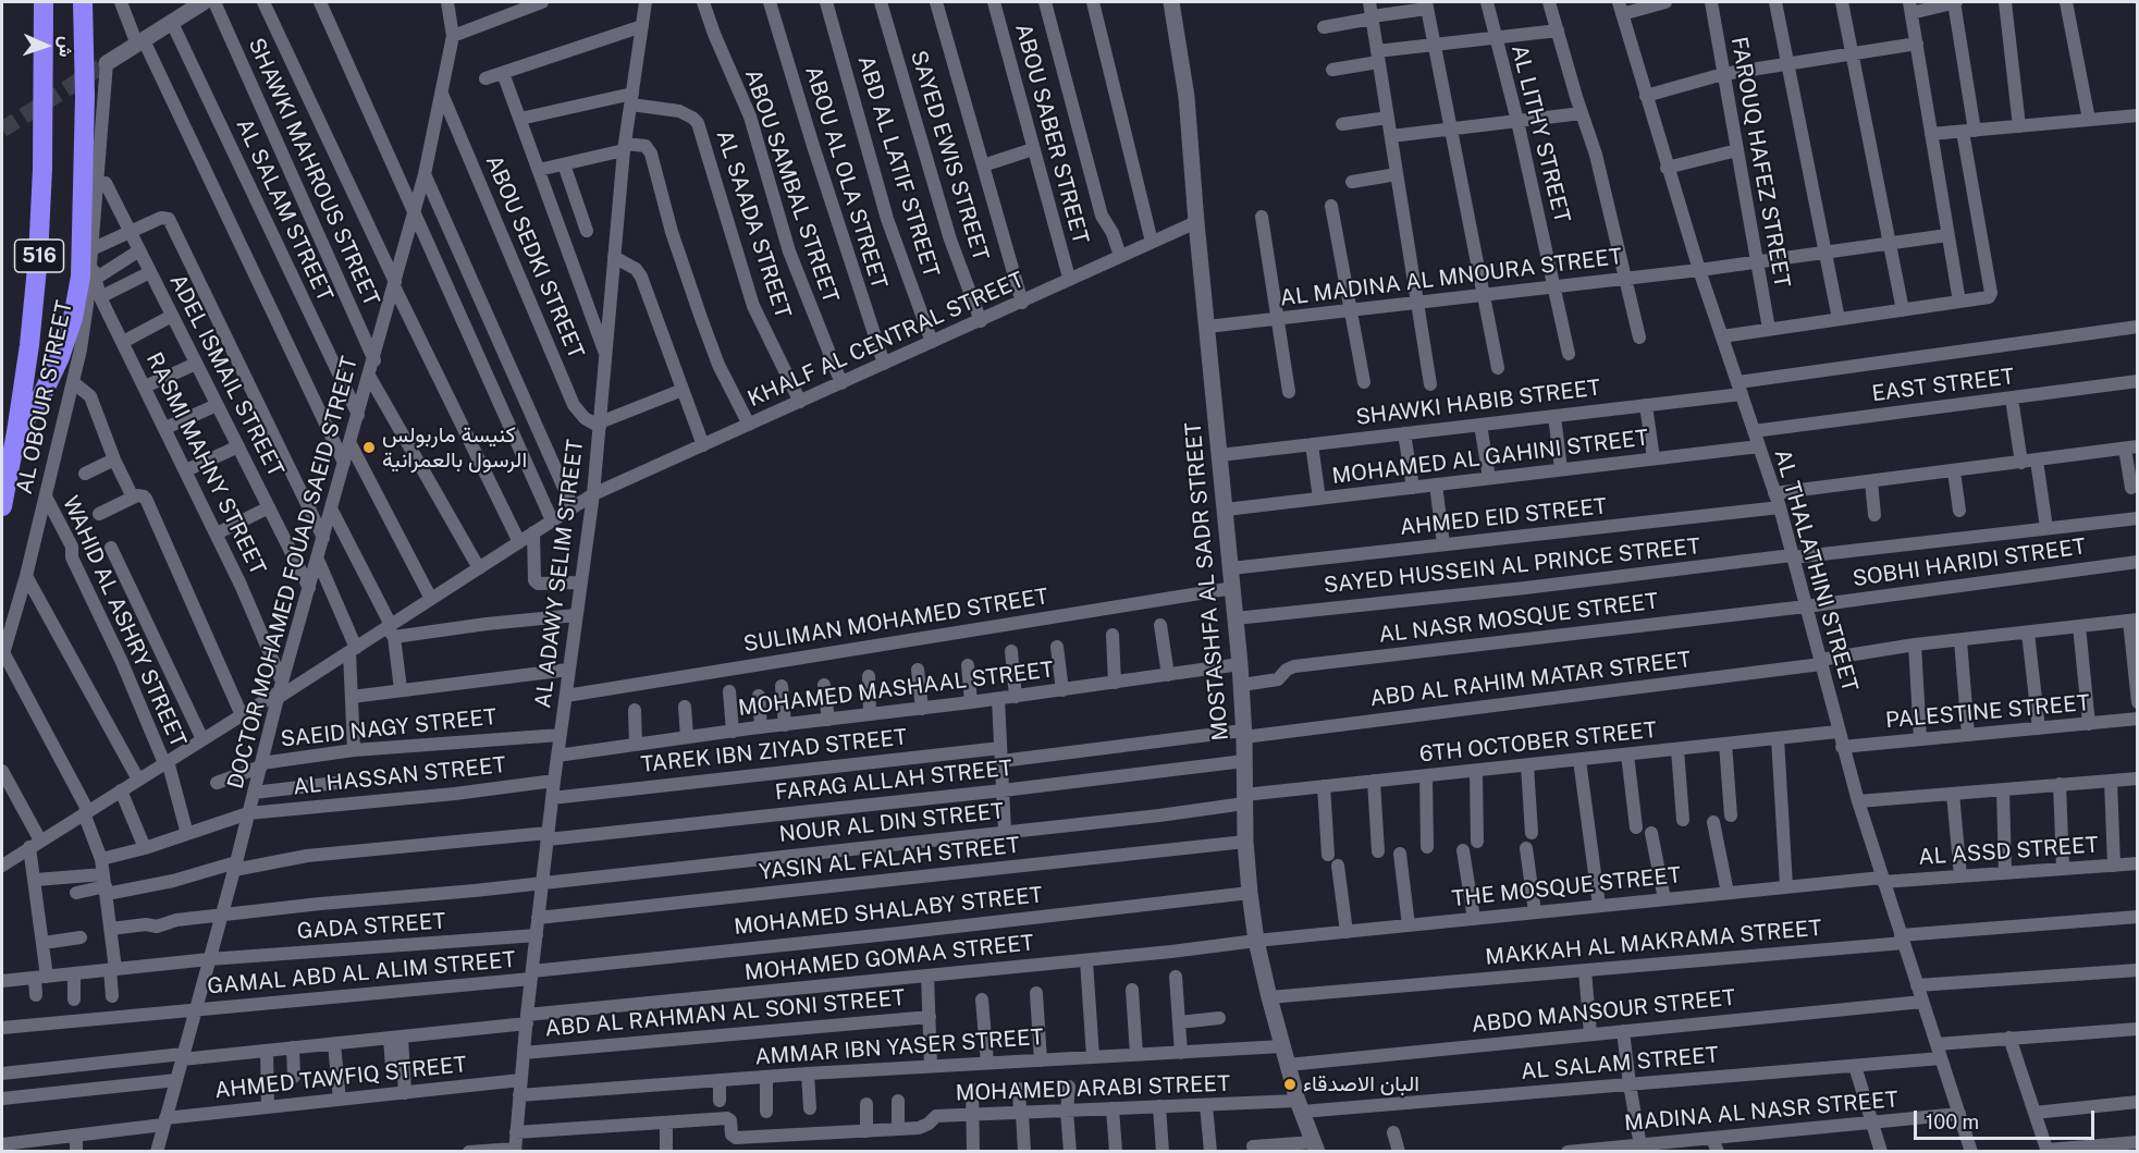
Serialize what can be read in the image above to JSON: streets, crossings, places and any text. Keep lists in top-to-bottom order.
{
  "streets": {
    "highway": ["516"],
    "street": [
      "ABOU SABER STREET",
      "AL LITHY STREET",
      "SAYED EWIS STREET",
      "FAROUQ HAFEZ STREET",
      "ABD AL LATIF STREET",
      "SHAWKI MAHROUS STREET",
      "ABOU AL OLA STREET",
      "ABOU SAMBAL STREET",
      "AL SALAM STREET",
      "AL SAADA STREET",
      "ABOU SEDKI STREET",
      "AL MADINA AL MNOURA STREET",
      "KHALF AL CENTRAL STREET",
      "ADEL ISMAIL STREET",
      "EAST STREET",
      "AL OBOUR STREET",
      "SHAWKI HABIB STREET",
      "MOHAMED AL GAHINI STREET",
      "RASMI MAHNY STREET",
      "AHMED EID STREET",
      "SOBHI HARIDI STREET",
      "SAYED HUSSEIN AL PRINCE STREET",
      "AL THALATHINI STREET",
      "DOCTOR MOHAMED FOUAD SAEID STREET",
      "AL ADAWY SELIM STREET",
      "MOSTASHFA AL SADR STREET",
      "AL NASR MOSQUE STREET",
      "SULIMAN MOHAMED STREET",
      "WAHID AL ASHRY STREET",
      "ABD AL RAHIM MATAR STREET",
      "MOHAMED MASHAAL STREET",
      "PALESTINE STREET",
      "SAEID NAGY STREET",
      "6TH OCTOBER STREET",
      "TAREK IBN ZIYAD STREET",
      "AL HASSAN STREET",
      "FARAG ALLAH STREET",
      "NOUR AL DIN STREET",
      "AL ASSD STREET",
      "YASIN AL FALAH STREET",
      "THE MOSQUE STREET",
      "MOHAMED SHALABY STREET",
      "GADA STREET",
      "MAKKAH AL MAKRAMA STREET",
      "MOHAMED GOMAA STREET",
      "GAMAL ABD AL ALIM STREET",
      "ABDO MANSOUR STREET",
      "ABD AL RAHMAN AL SONI STREET",
      "AMMAR IBN YASER STREET",
      "AHMED TAWFIQ STREET",
      "MOHAMED ARABI STREET",
      "MADINA AL NASR STREET"
    ]
  },
  "crossings": [
    ["ABOU SABER STREET", "KHALF AL CENTRAL STREET"],
    ["AL LITHY STREET", "AL MADINA AL MNOURA STREET"],
    ["SAYED EWIS STREET", "KHALF AL CENTRAL STREET"],
    ["FAROUQ HAFEZ STREET", "AL MADINA AL MNOURA STREET"],
    ["ABD AL LATIF STREET", "KHALF AL CENTRAL STREET"],
    ["SHAWKI MAHROUS STREET", "DOCTOR MOHAMED FOUAD SAEID STREET"],
    ["ABOU AL OLA STREET", "KHALF AL CENTRAL STREET"],
    ["ABOU SAMBAL STREET", "KHALF AL CENTRAL STREET"],
    ["AL SALAM STREET", "AL THALATHINI STREET"],
    ["AL SALAM STREET", "DOCTOR MOHAMED FOUAD SAEID STREET"],
    ["AL SALAM STREET", "MOSTASHFA AL SADR STREET"],
    ["AL SALAM STREET", "MOHAMED ARABI STREET"],
    ["AL SAADA STREET", "KHALF AL CENTRAL STREET"],
    ["AL SAADA STREET", "AL ADAWY SELIM STREET"],
    ["ABOU SEDKI STREET", "DOCTOR MOHAMED FOUAD SAEID STREET"],
    ["ABOU SEDKI STREET", "AL ADAWY SELIM STREET"],
    ["AL MADINA AL MNOURA STREET", "AL THALATHINI STREET"],
    ["AL MADINA AL MNOURA STREET", "MOSTASHFA AL SADR STREET"],
    ["KHALF AL CENTRAL STREET", "RASMI MAHNY STREET"],
    ["KHALF AL CENTRAL STREET", "DOCTOR MOHAMED FOUAD SAEID STREET"],
    ["KHALF AL CENTRAL STREET", "AL ADAWY SELIM STREET"],
    ["KHALF AL CENTRAL STREET", "MOSTASHFA AL SADR STREET"],
    ["KHALF AL CENTRAL STREET", "WAHID AL ASHRY STREET"],
    ["ADEL ISMAIL STREET", "DOCTOR MOHAMED FOUAD SAEID STREET"],
    ["EAST STREET", "AL THALATHINI STREET"],
    ["AL OBOUR STREET", "RASMI MAHNY STREET"],
    ["AL OBOUR STREET", "WAHID AL ASHRY STREET"],
    ["SHAWKI HABIB STREET", "AL THALATHINI STREET"],
    ["SHAWKI HABIB STREET", "MOSTASHFA AL SADR STREET"],
    ["MOHAMED AL GAHINI STREET", "AL THALATHINI STREET"],
    ["MOHAMED AL GAHINI STREET", "MOSTASHFA AL SADR STREET"],
    ["RASMI MAHNY STREET", "DOCTOR MOHAMED FOUAD SAEID STREET"],
    ["AHMED EID STREET", "AL THALATHINI STREET"],
    ["AHMED EID STREET", "MOSTASHFA AL SADR STREET"],
    ["SOBHI HARIDI STREET", "AL THALATHINI STREET"],
    ["SOBHI HARIDI STREET", "AL NASR MOSQUE STREET"],
    ["SAYED HUSSEIN AL PRINCE STREET", "AL THALATHINI STREET"],
    ["SAYED HUSSEIN AL PRINCE STREET", "MOSTASHFA AL SADR STREET"],
    ["AL THALATHINI STREET", "AL NASR MOSQUE STREET"],
    ["AL THALATHINI STREET", "ABD AL RAHIM MATAR STREET"],
    ["AL THALATHINI STREET", "PALESTINE STREET"],
    ["AL THALATHINI STREET", "6TH OCTOBER STREET"],
    ["AL THALATHINI STREET", "AL ASSD STREET"],
    ["AL THALATHINI STREET", "THE MOSQUE STREET"],
    ["AL THALATHINI STREET", "MAKKAH AL MAKRAMA STREET"],
    ["AL THALATHINI STREET", "ABDO MANSOUR STREET"],
    ["AL THALATHINI STREET", "MADINA AL NASR STREET"],
    ["DOCTOR MOHAMED FOUAD SAEID STREET", "SAEID NAGY STREET"],
    ["DOCTOR MOHAMED FOUAD SAEID STREET", "AL HASSAN STREET"],
    ["DOCTOR MOHAMED FOUAD SAEID STREET", "FARAG ALLAH STREET"],
    ["DOCTOR MOHAMED FOUAD SAEID STREET", "NOUR AL DIN STREET"],
    ["DOCTOR MOHAMED FOUAD SAEID STREET", "GADA STREET"],
    ["DOCTOR MOHAMED FOUAD SAEID STREET", "MOHAMED GOMAA STREET"],
    ["DOCTOR MOHAMED FOUAD SAEID STREET", "GAMAL ABD AL ALIM STREET"],
    ["DOCTOR MOHAMED FOUAD SAEID STREET", "AHMED TAWFIQ STREET"],
    ["AL ADAWY SELIM STREET", "SULIMAN MOHAMED STREET"],
    ["AL ADAWY SELIM STREET", "MOHAMED MASHAAL STREET"],
    ["AL ADAWY SELIM STREET", "SAEID NAGY STREET"],
    ["AL ADAWY SELIM STREET", "TAREK IBN ZIYAD STREET"],
    ["AL ADAWY SELIM STREET", "AL HASSAN STREET"],
    ["AL ADAWY SELIM STREET", "FARAG ALLAH STREET"],
    ["AL ADAWY SELIM STREET", "NOUR AL DIN STREET"],
    ["AL ADAWY SELIM STREET", "YASIN AL FALAH STREET"],
    ["AL ADAWY SELIM STREET", "MOHAMED SHALABY STREET"],
    ["AL ADAWY SELIM STREET", "GADA STREET"],
    ["AL ADAWY SELIM STREET", "MOHAMED GOMAA STREET"],
    ["AL ADAWY SELIM STREET", "GAMAL ABD AL ALIM STREET"],
    ["AL ADAWY SELIM STREET", "ABD AL RAHMAN AL SONI STREET"],
    ["AL ADAWY SELIM STREET", "AMMAR IBN YASER STREET"],
    ["AL ADAWY SELIM STREET", "AHMED TAWFIQ STREET"],
    ["MOSTASHFA AL SADR STREET", "AL NASR MOSQUE STREET"],
    ["MOSTASHFA AL SADR STREET", "SULIMAN MOHAMED STREET"],
    ["MOSTASHFA AL SADR STREET", "ABD AL RAHIM MATAR STREET"],
    ["MOSTASHFA AL SADR STREET", "MOHAMED MASHAAL STREET"],
    ["MOSTASHFA AL SADR STREET", "6TH OCTOBER STREET"],
    ["MOSTASHFA AL SADR STREET", "TAREK IBN ZIYAD STREET"],
    ["MOSTASHFA AL SADR STREET", "FARAG ALLAH STREET"],
    ["MOSTASHFA AL SADR STREET", "NOUR AL DIN STREET"],
    ["MOSTASHFA AL SADR STREET", "YASIN AL FALAH STREET"],
    ["MOSTASHFA AL SADR STREET", "THE MOSQUE STREET"],
    ["MOSTASHFA AL SADR STREET", "MOHAMED SHALABY STREET"],
    ["MOSTASHFA AL SADR STREET", "MAKKAH AL MAKRAMA STREET"],
    ["MOSTASHFA AL SADR STREET", "MOHAMED GOMAA STREET"],
    ["MOSTASHFA AL SADR STREET", "ABDO MANSOUR STREET"],
    ["MOSTASHFA AL SADR STREET", "AMMAR IBN YASER STREET"],
    ["MOSTASHFA AL SADR STREET", "MOHAMED ARABI STREET"],
    ["WAHID AL ASHRY STREET", "AL HASSAN STREET"],
    ["ABD AL RAHIM MATAR STREET", "TAREK IBN ZIYAD STREET"],
    ["6TH OCTOBER STREET", "NOUR AL DIN STREET"],
    ["AL ASSD STREET", "THE MOSQUE STREET"],
    ["THE MOSQUE STREET", "MOHAMED GOMAA STREET"],
    ["MOHAMED SHALABY STREET", "GAMAL ABD AL ALIM STREET"]
  ],
  "places": ["كنيسة ماربولس الرسول بالعمرانية", "البان الاصدقاء"],
  "scale_bar": "100 m",
  "north": "right"
}
